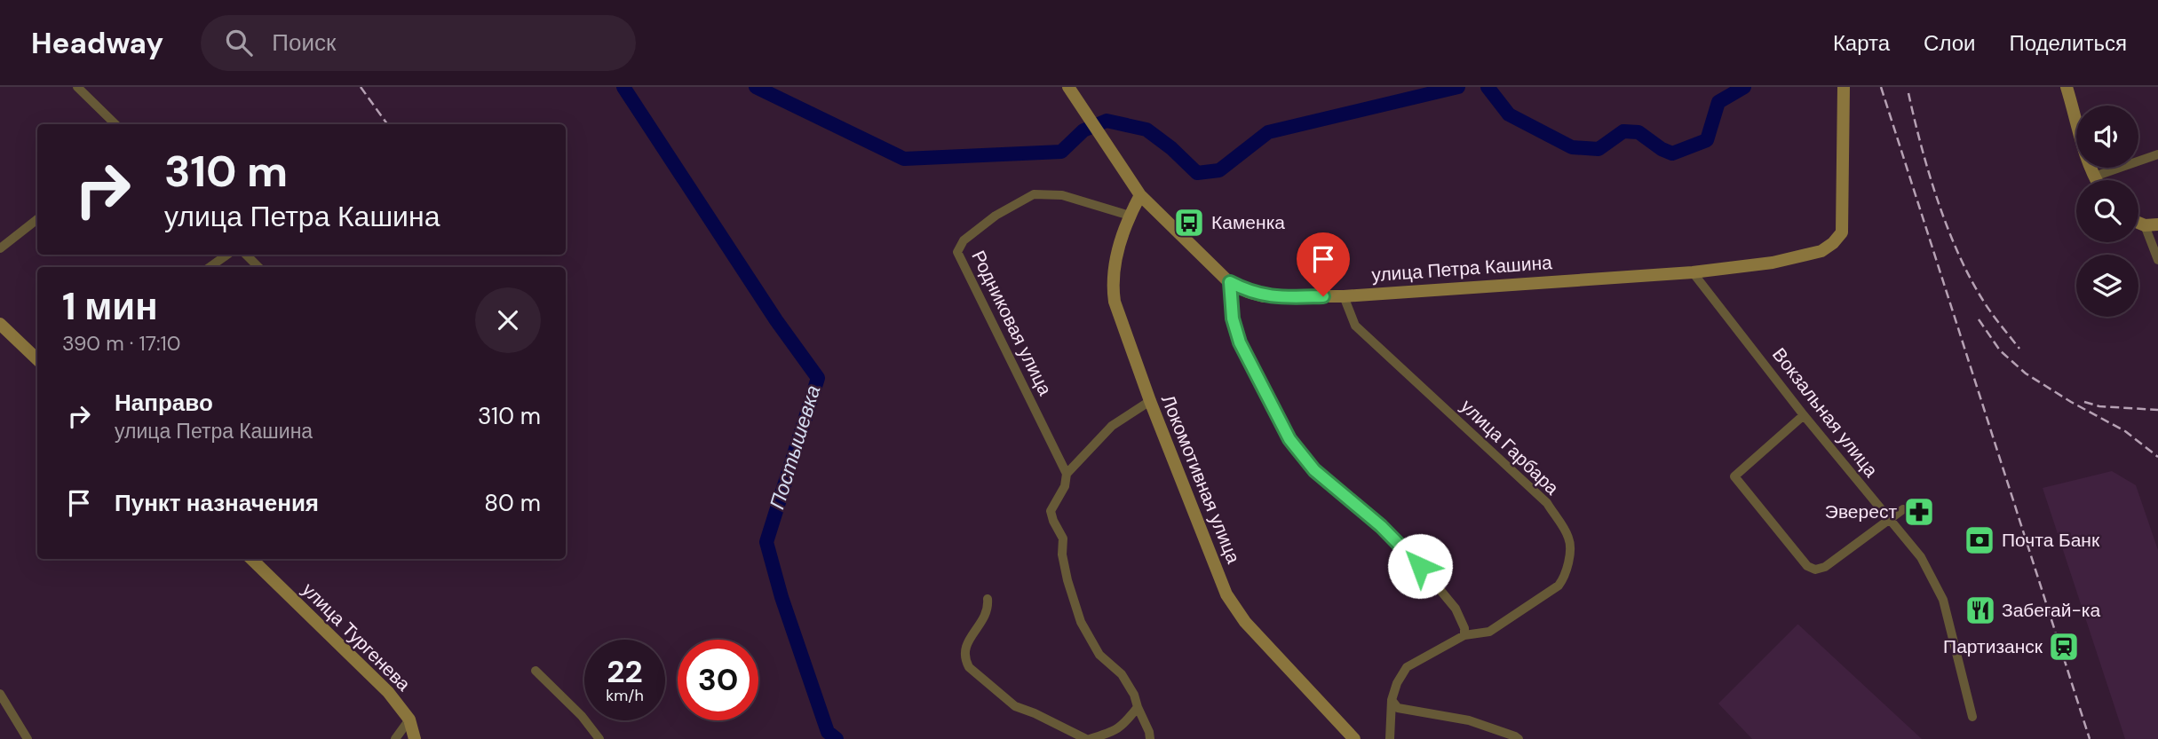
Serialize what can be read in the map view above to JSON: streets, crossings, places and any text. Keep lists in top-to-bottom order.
{
  "streets": {
    "main road": ["улица Петра Кашина", "Локомотивная улица", "улица Тургенева"],
    "street": ["Родниковая улица", "Вокзальная улица", "улица Гарбара"]
  },
  "crossings": [
    ["улица Петра Кашина", "Вокзальная улица"],
    ["улица Петра Кашина", "улица Гарбара"],
    ["улица Петра Кашина", "Локомотивная улица"],
    ["Родниковая улица", "Локомотивная улица"]
  ],
  "water": ["Постышевка"],
  "places": {
    "bus stop": ["Каменка"],
    "pharmacy": ["Эверест"],
    "bank": ["Почта Банк"],
    "restaurant": ["Забегай-ка"],
    "station": ["Партизанск"]
  },
  "page": {
    "header": "Headway",
    "search": "Поиск",
    "nav": ["Карта", "Слои", "Поделиться"],
    "turn": ["310 m", "улица Петра Кашина"],
    "heading": ["1 мин", "390 m · 17:10"],
    "list": [
      {
        "name": "Направо",
        "note": "улица Петра Кашина",
        "value": "310 m"
      },
      {
        "name": "Пункт назначения",
        "value": "80 m"
      }
    ],
    "speed": "22 km/h",
    "limit": "30"
  }
}
